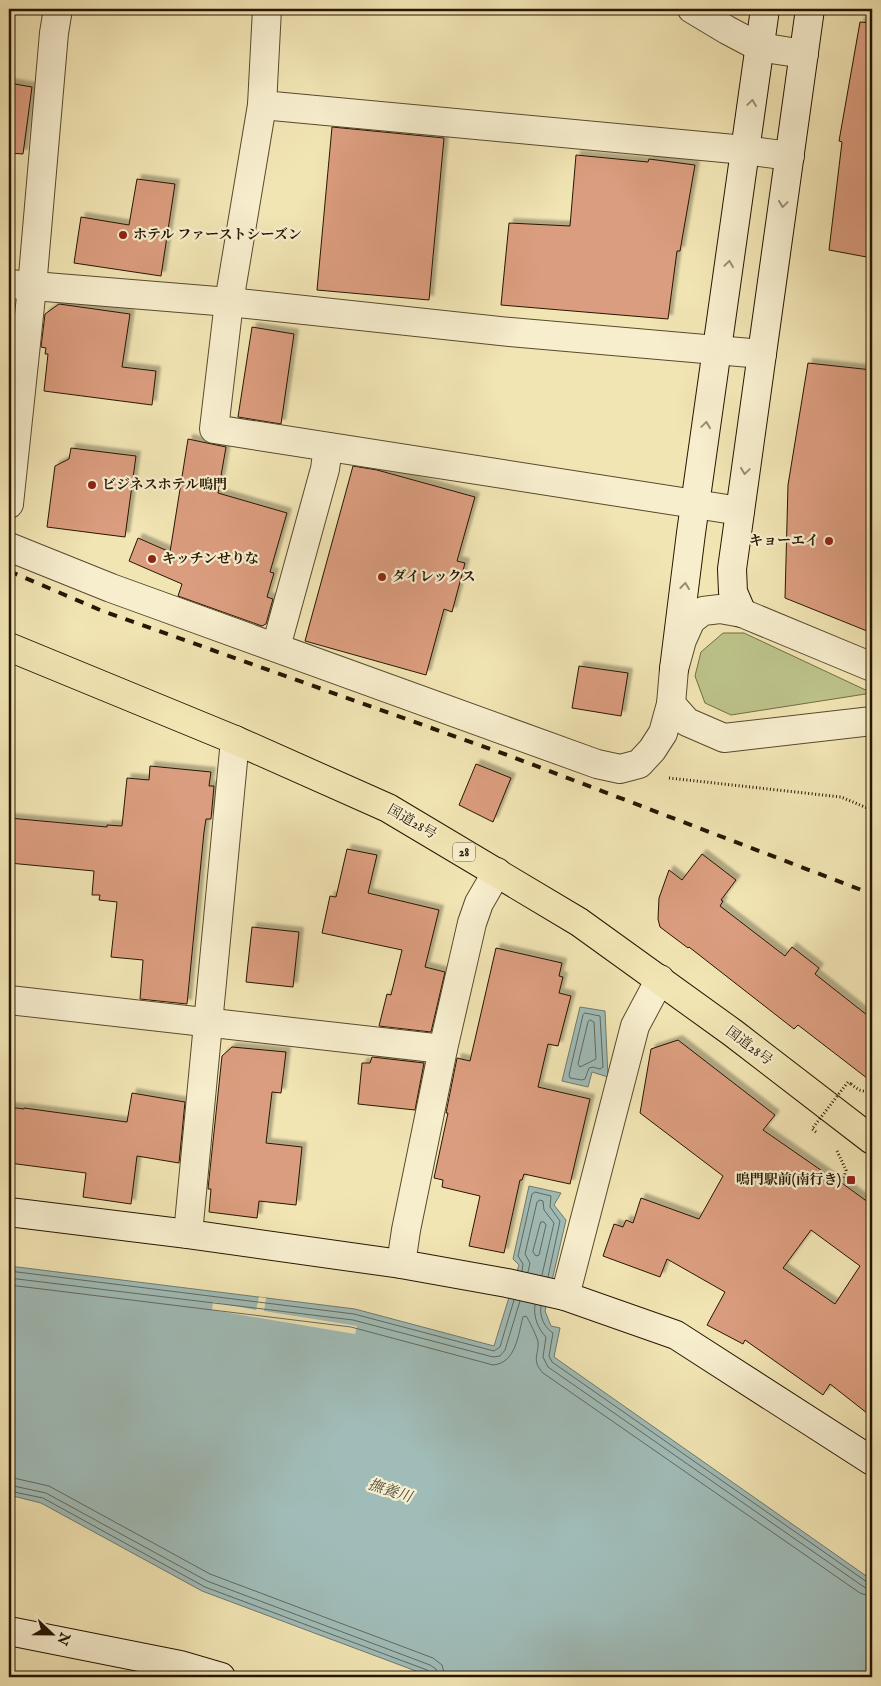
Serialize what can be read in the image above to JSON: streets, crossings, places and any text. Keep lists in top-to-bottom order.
{
  "streets": {
    "highway": ["国道28号", "28"]
  },
  "water": ["撫養川"],
  "places": {
    "other": [
      "ホテル ファーストシーズン",
      "ビジネスホテル鳴門",
      "キョーエイ",
      "キッチンせりな",
      "ダイレックス"
    ],
    "transit": ["鳴門駅前(南行き)"]
  },
  "north": "right"
}
